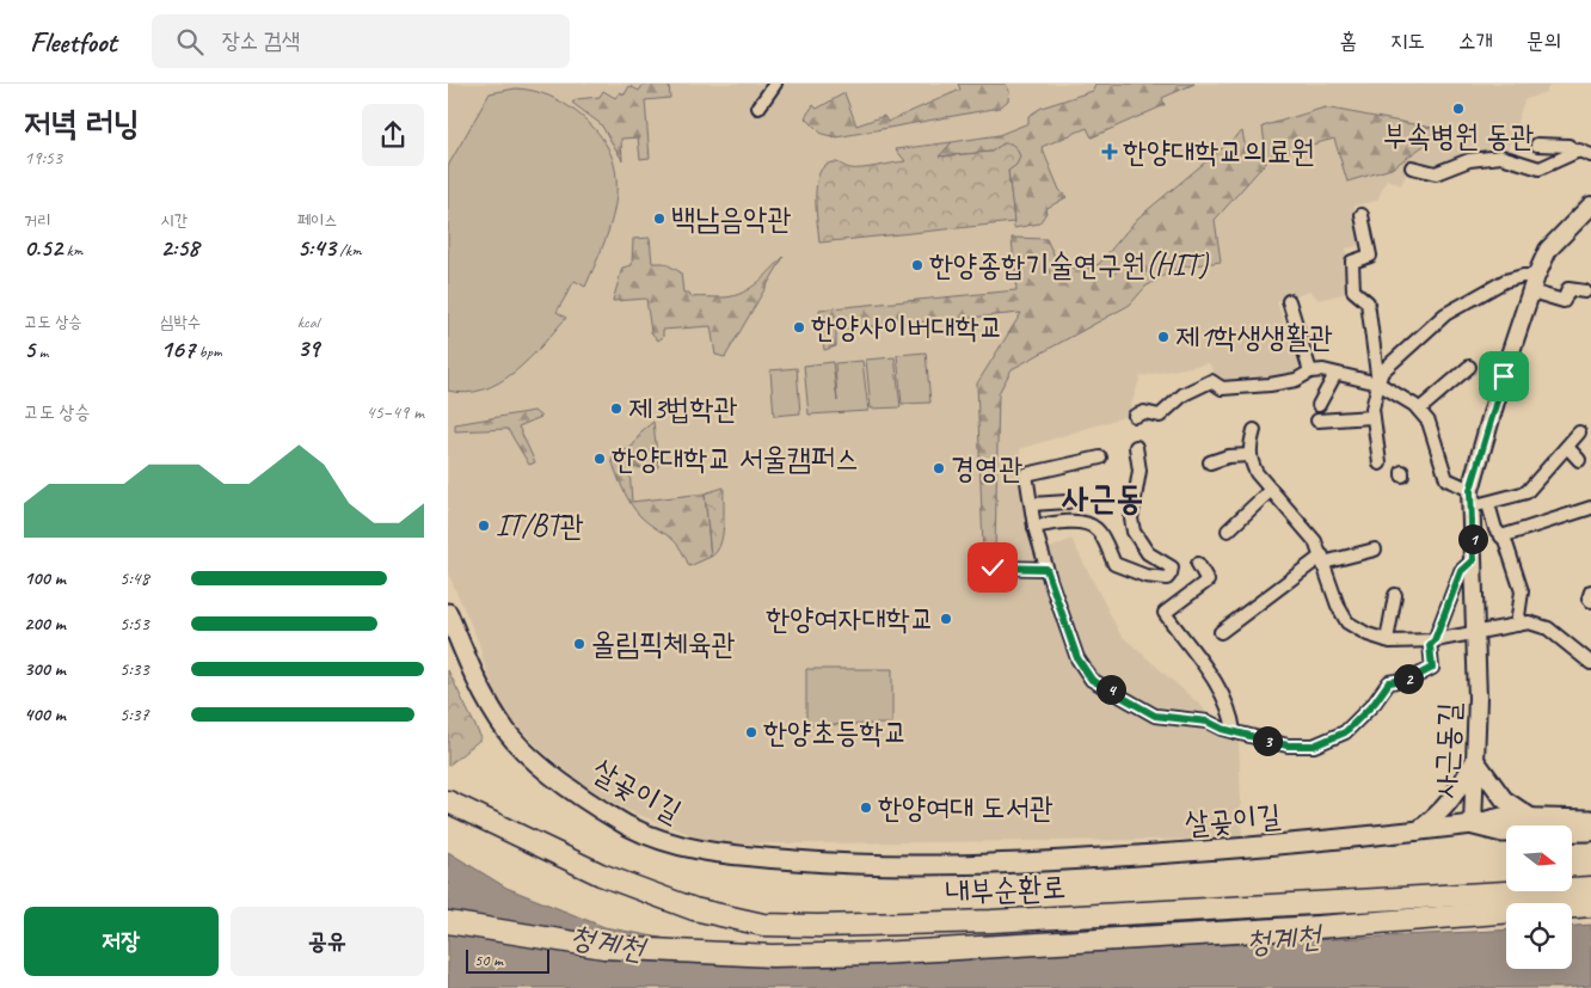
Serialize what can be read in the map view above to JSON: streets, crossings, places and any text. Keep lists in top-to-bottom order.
{
  "streets": {
    "highway": ["내부순환로"],
    "main road": ["살곶이길"],
    "street": ["사근동길"]
  },
  "crossings": [
    ["사근동길", "살곶이길"]
  ],
  "districts": ["사근동"],
  "water": ["청계천"],
  "places": {
    "other": [
      "부속병원 동관",
      "백남음악관",
      "한양종합기술연구원(HIT)",
      "한양사이버대학교",
      "제1학생생활관",
      "제3법학관",
      "한양대학교 서울캠퍼스",
      "경영관",
      "IT/BT관",
      "한양여자대학교",
      "올림픽체육관",
      "한양초등학교",
      "한양여대 도서관"
    ],
    "health": ["한양대학교의료원"]
  },
  "scale_bar": "50 m",
  "north": "right",
  "page": {
    "header": "Fleetfoot",
    "search": "장소 검색",
    "nav": [
      "홈",
      "지도",
      "소개",
      "문의"
    ],
    "heading": ["저녁 러닝", "19:53"],
    "stats": [
      ["거리", "0.52 km"],
      ["시간", "2:58"],
      ["페이스", "5:43 /km"],
      ["고도 상승", "5 m"],
      ["심박수", "167 bpm"],
      ["kcal", "39"]
    ],
    "chart": ["고도 상승", "45–49 m"],
    "pins": [
      "1",
      "2",
      "4",
      "3"
    ],
    "list": [
      {
        "name": "100 m",
        "note": "5:48"
      },
      {
        "name": "200 m",
        "note": "5:53"
      },
      {
        "name": "300 m",
        "note": "5:33"
      },
      {
        "name": "400 m",
        "note": "5:37"
      }
    ],
    "buttons": ["저장", "공유"],
    "scale": "50 m"
  }
}
